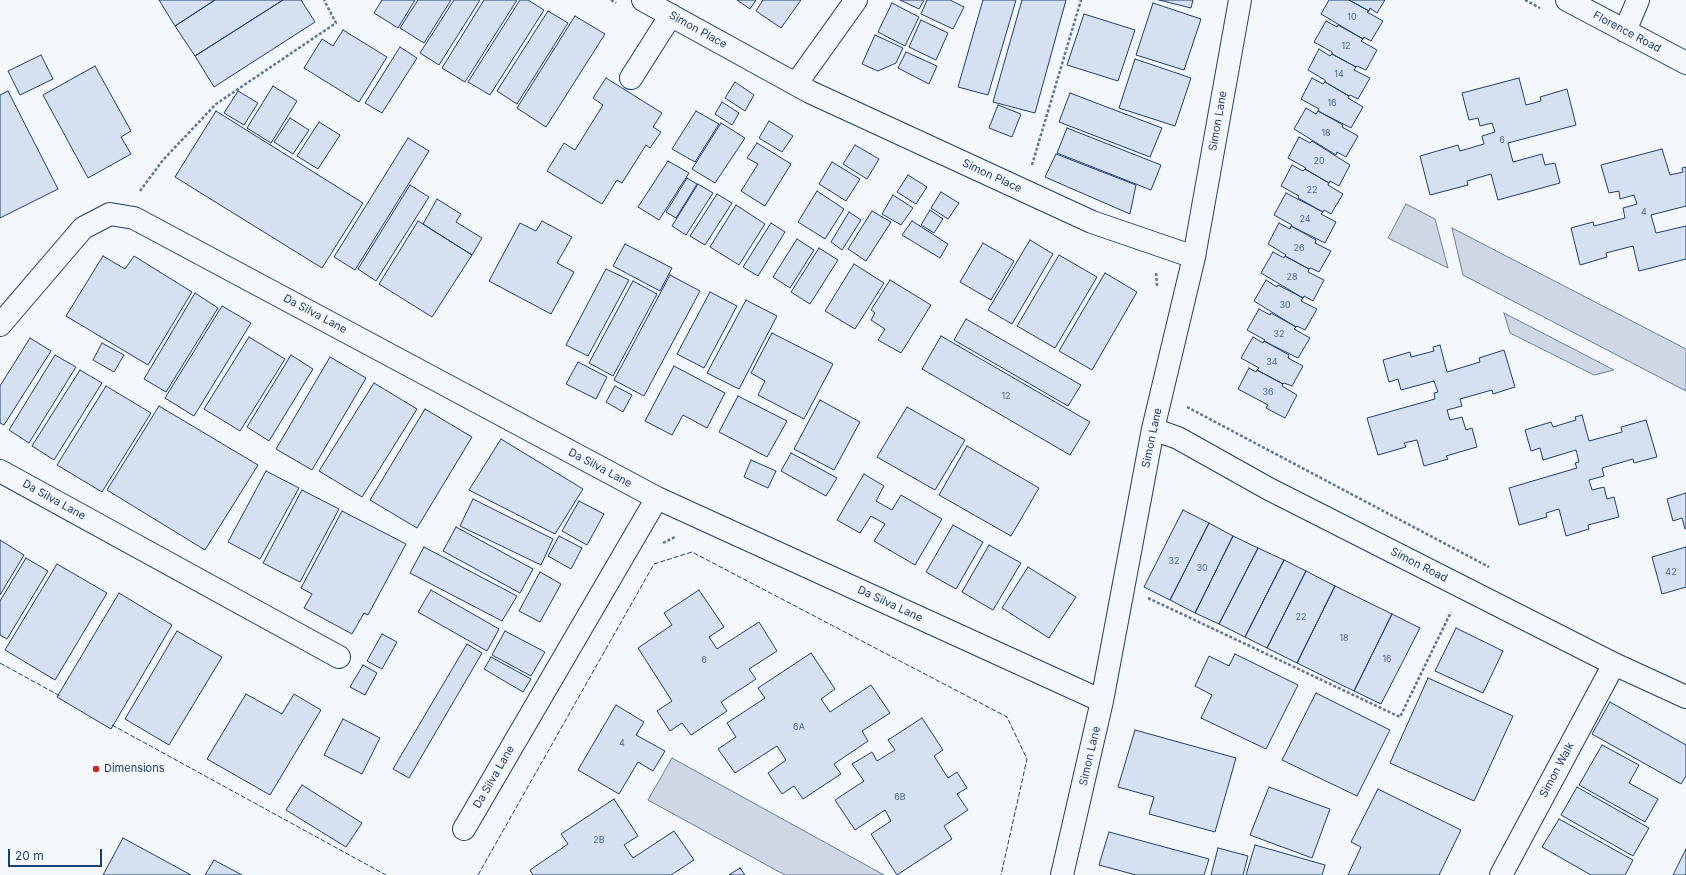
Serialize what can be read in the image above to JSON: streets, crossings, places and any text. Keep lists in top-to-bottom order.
{
  "streets": {
    "street": [
      "Simon Place",
      "Florence Road",
      "Simon Lane",
      "Da Silva Lane",
      "Simon Road",
      "Simon Walk"
    ]
  },
  "crossings": [
    ["Simon Place", "Simon Lane"],
    ["Simon Lane", "Da Silva Lane"],
    ["Simon Lane", "Simon Road"],
    ["Simon Road", "Simon Walk"]
  ],
  "places": ["Dimensions"],
  "house_numbers": [
    "10",
    "12",
    "14",
    "16",
    "18",
    "6",
    "20",
    "22",
    "4",
    "24",
    "26",
    "28",
    "30",
    "32",
    "34",
    "36",
    "12",
    "32",
    "30",
    "42",
    "22",
    "18",
    "16",
    "6",
    "6A",
    "4",
    "6B",
    "2B"
  ],
  "scale_bar": "20 m"
}
